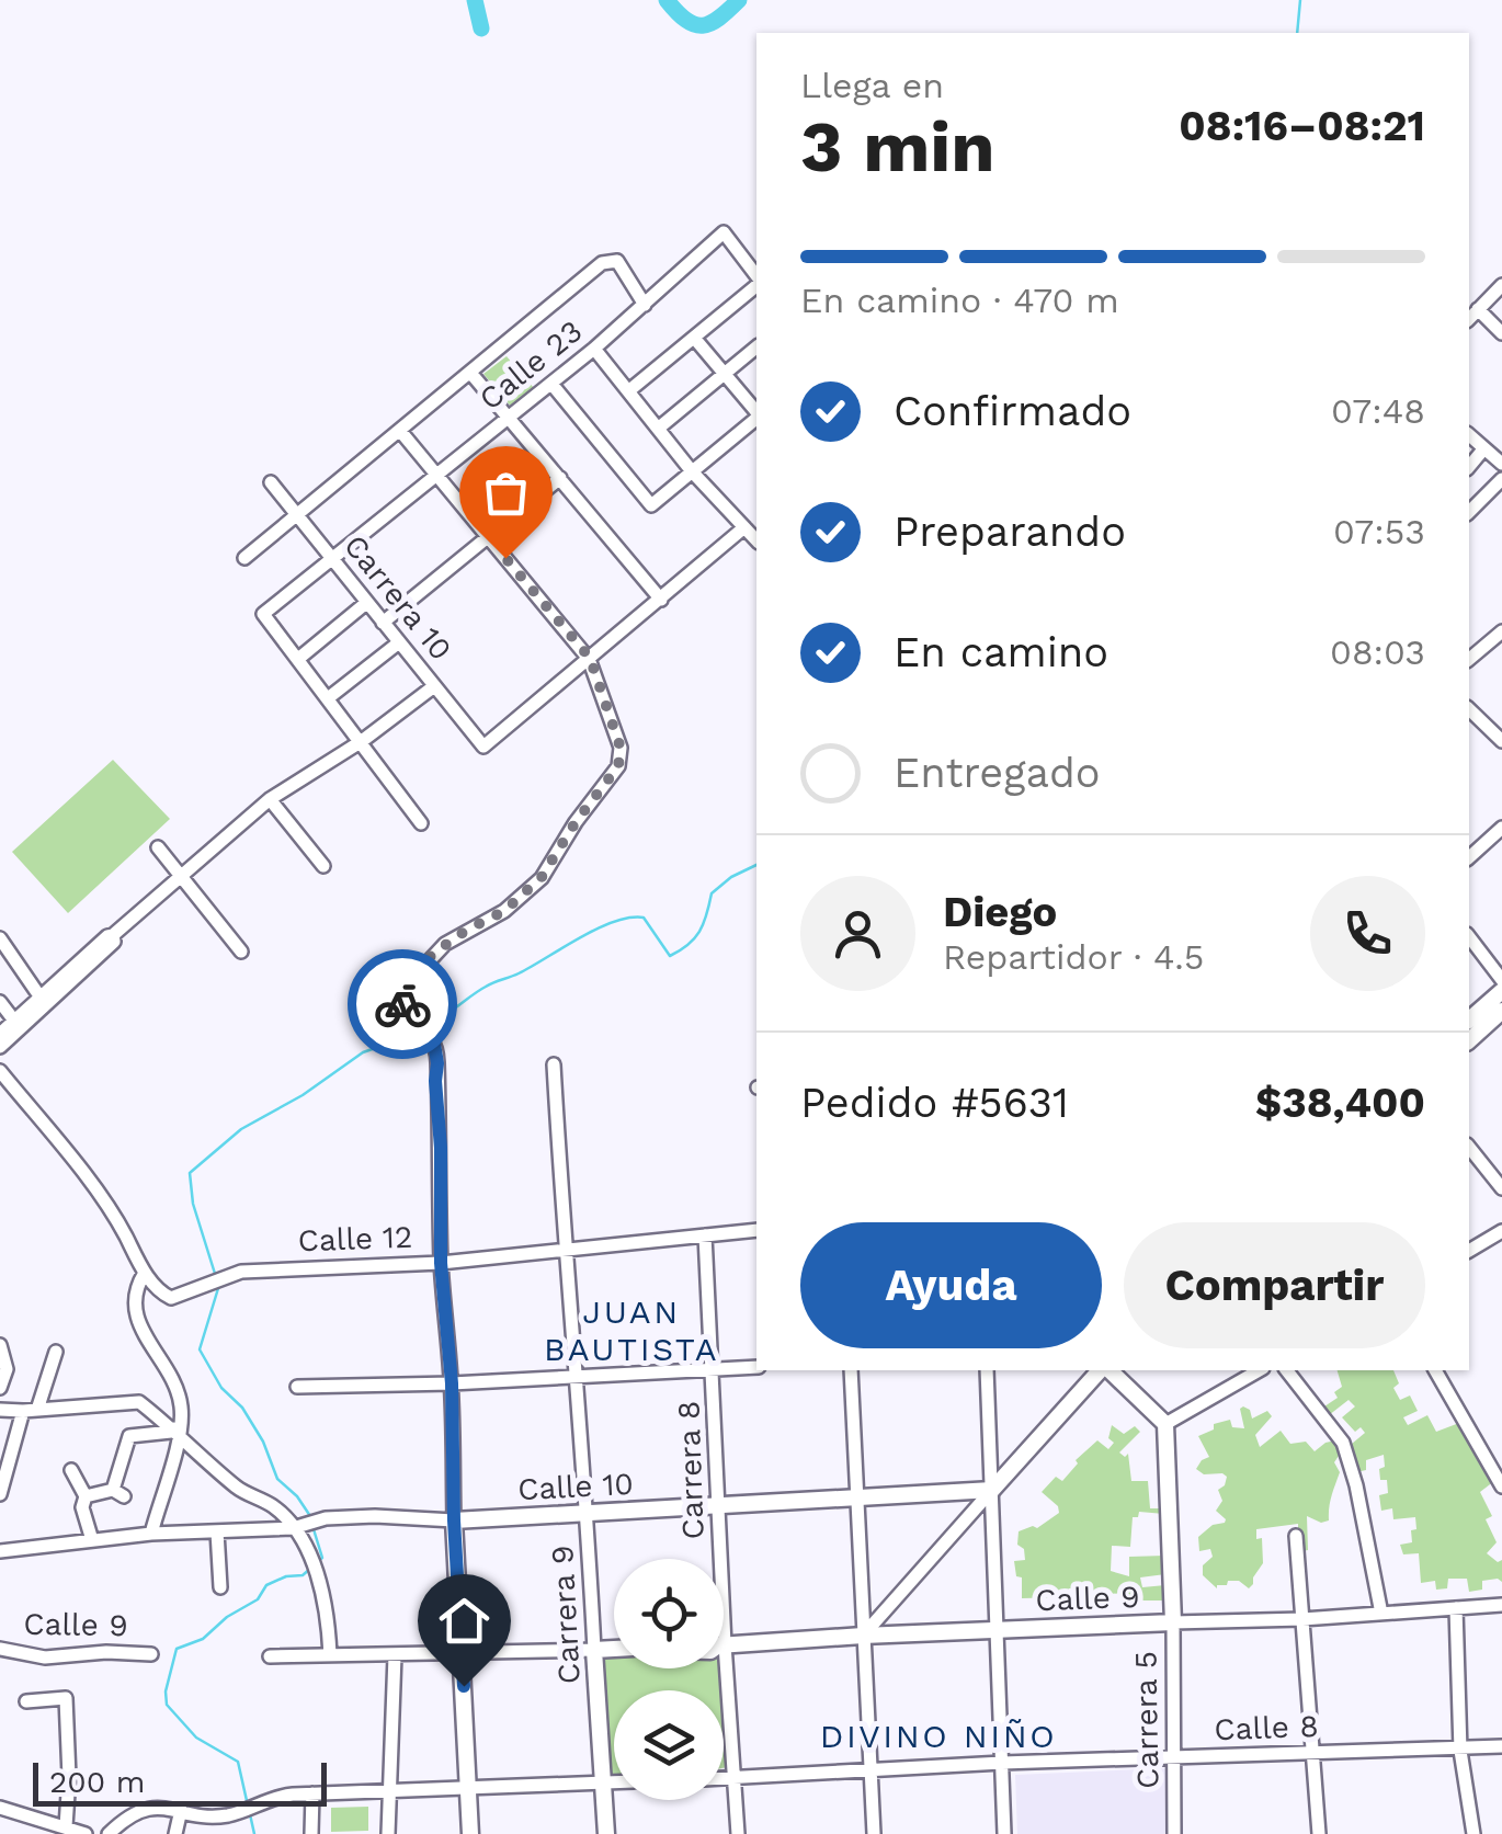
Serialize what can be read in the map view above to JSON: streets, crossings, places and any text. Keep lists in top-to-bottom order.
{
  "streets": {
    "main road": [
      "Calle 10",
      "Calle 9",
      "Carrera 9",
      "Carrera 5"
    ],
    "street": [
      "Calle 23",
      "Carrera 10",
      "Calle 12",
      "Carrera 8",
      "Calle 8"
    ]
  },
  "crossings": [
    ["Calle 23", "Carrera 10"],
    ["Calle 12", "Carrera 8"],
    ["Calle 12", "Carrera 9"],
    ["Carrera 8", "Calle 10"],
    ["Carrera 8", "Calle 9"],
    ["Carrera 8", "Calle 8"],
    ["Calle 10", "Carrera 9"],
    ["Calle 9", "Carrera 5"],
    ["Carrera 5", "Calle 8"]
  ],
  "districts": ["JUAN BAUTISTA", "DIVINO NIÑO"],
  "scale_bar": "200 m",
  "page": {
    "heading": ["3 min", "Llega en", "08:16–08:21"],
    "panel": [
      "Diego",
      "Repartidor · 4.5",
      "Pedido #5631",
      "$38,400"
    ],
    "bar": "En camino · 470 m",
    "list": [
      ["Confirmado", "07:48"],
      ["Preparando", "07:53"],
      ["En camino", "08:03"],
      "Entregado"
    ],
    "buttons": ["Ayuda", "Compartir"],
    "scale": "200 m"
  }
}
